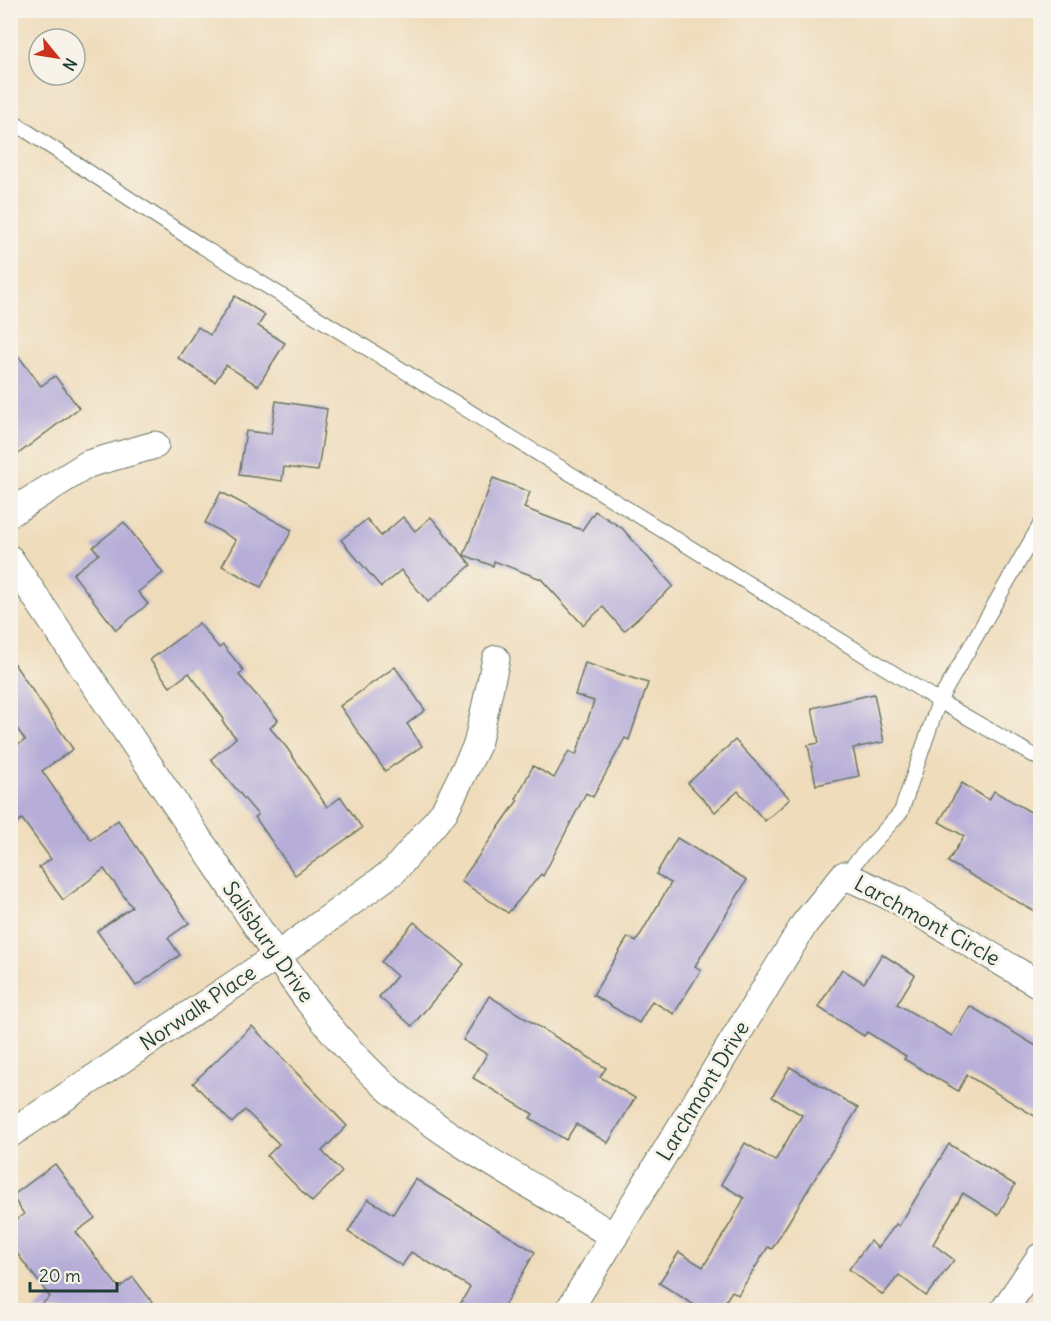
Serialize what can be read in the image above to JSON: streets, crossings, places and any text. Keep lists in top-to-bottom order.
{
  "streets": {
    "street": [
      "Larchmont Circle",
      "Salisbury Drive",
      "Norwalk Place",
      "Larchmont Drive"
    ]
  },
  "crossings": [
    ["Larchmont Circle", "Larchmont Drive"],
    ["Salisbury Drive", "Norwalk Place"],
    ["Salisbury Drive", "Larchmont Drive"]
  ],
  "scale_bar": "20 m",
  "north": "bottom right"
}
